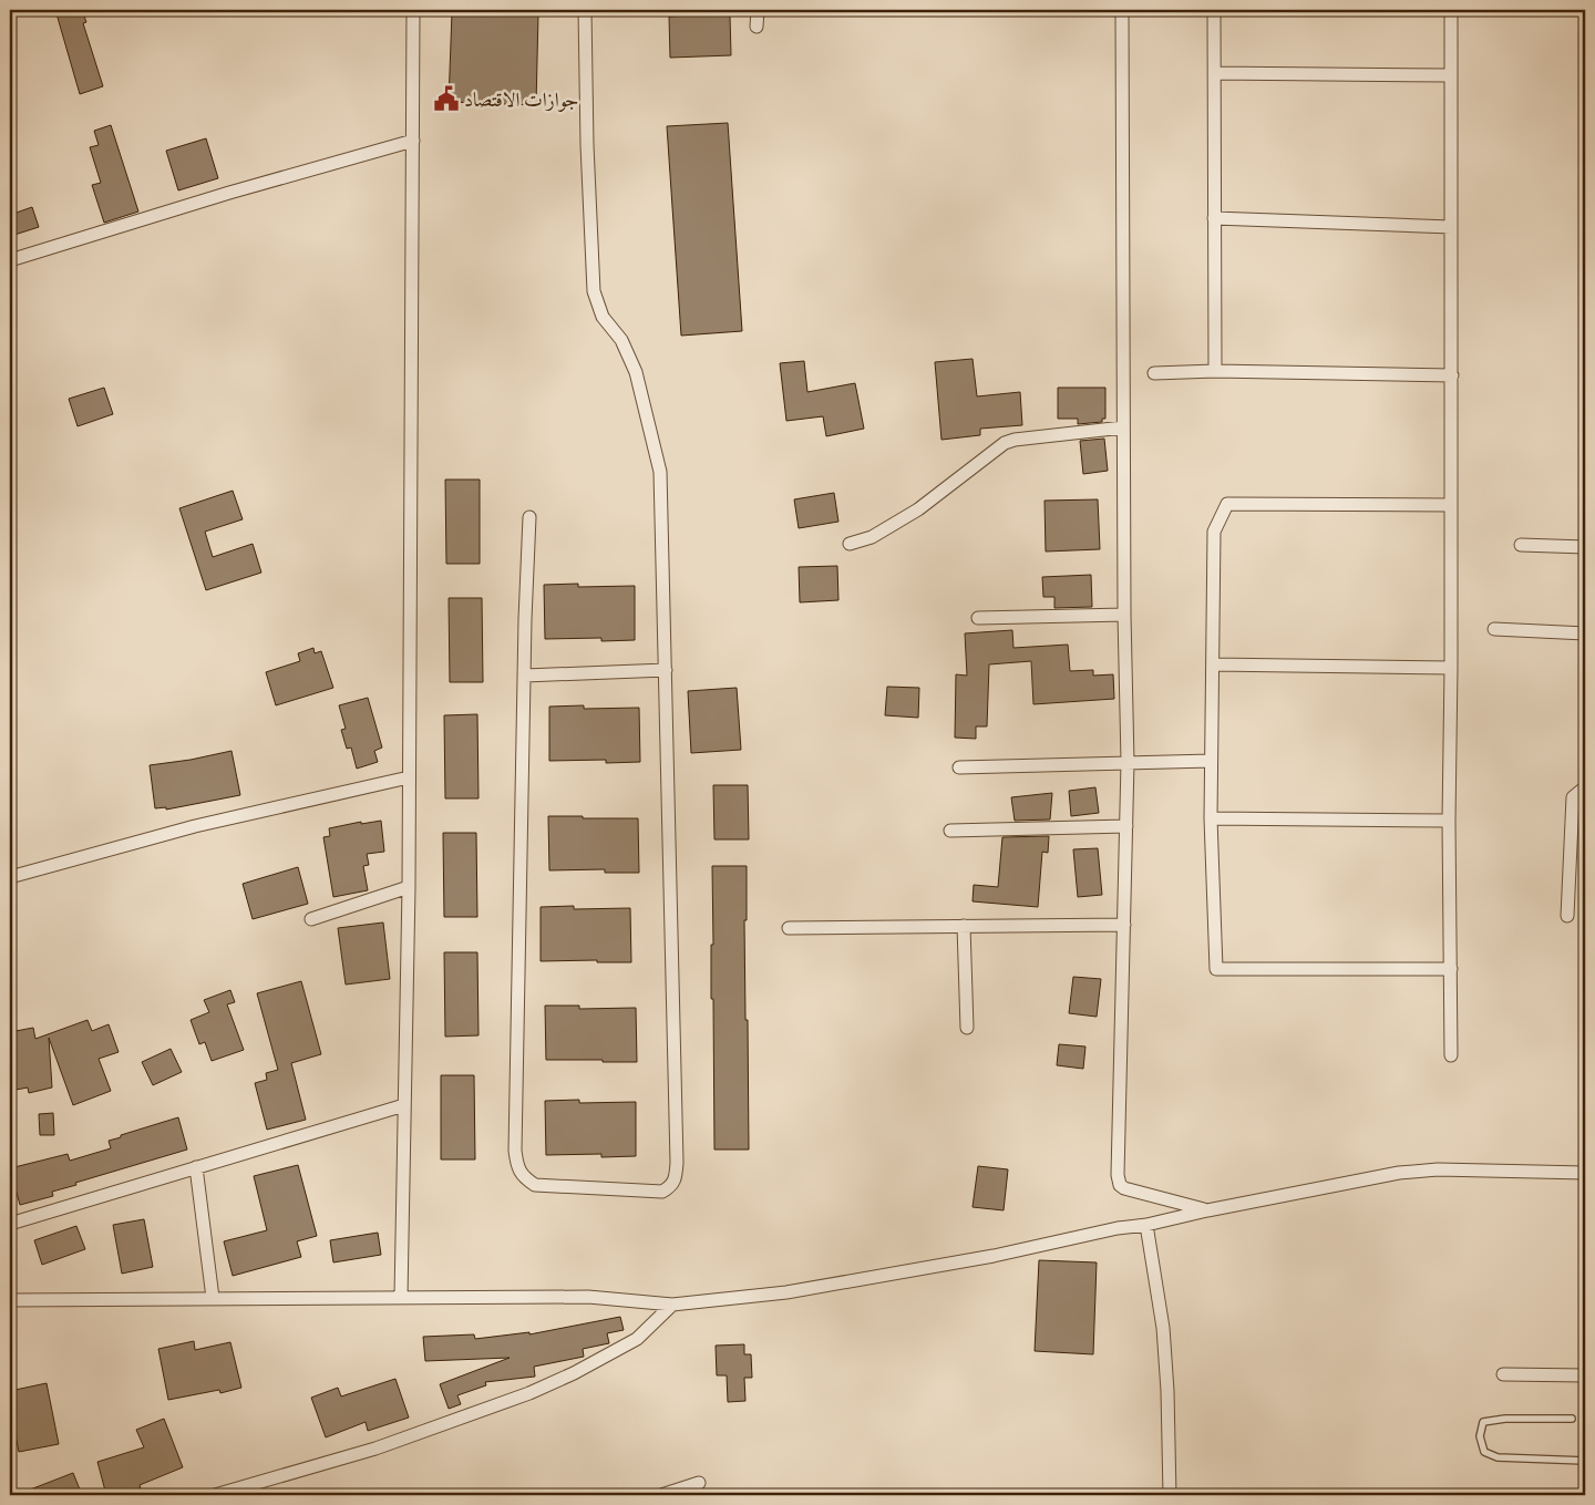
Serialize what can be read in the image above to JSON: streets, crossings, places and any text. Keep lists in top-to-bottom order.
{
  "places": {
    "public building": ["جوازات الاقتصاد"]
  }
}
